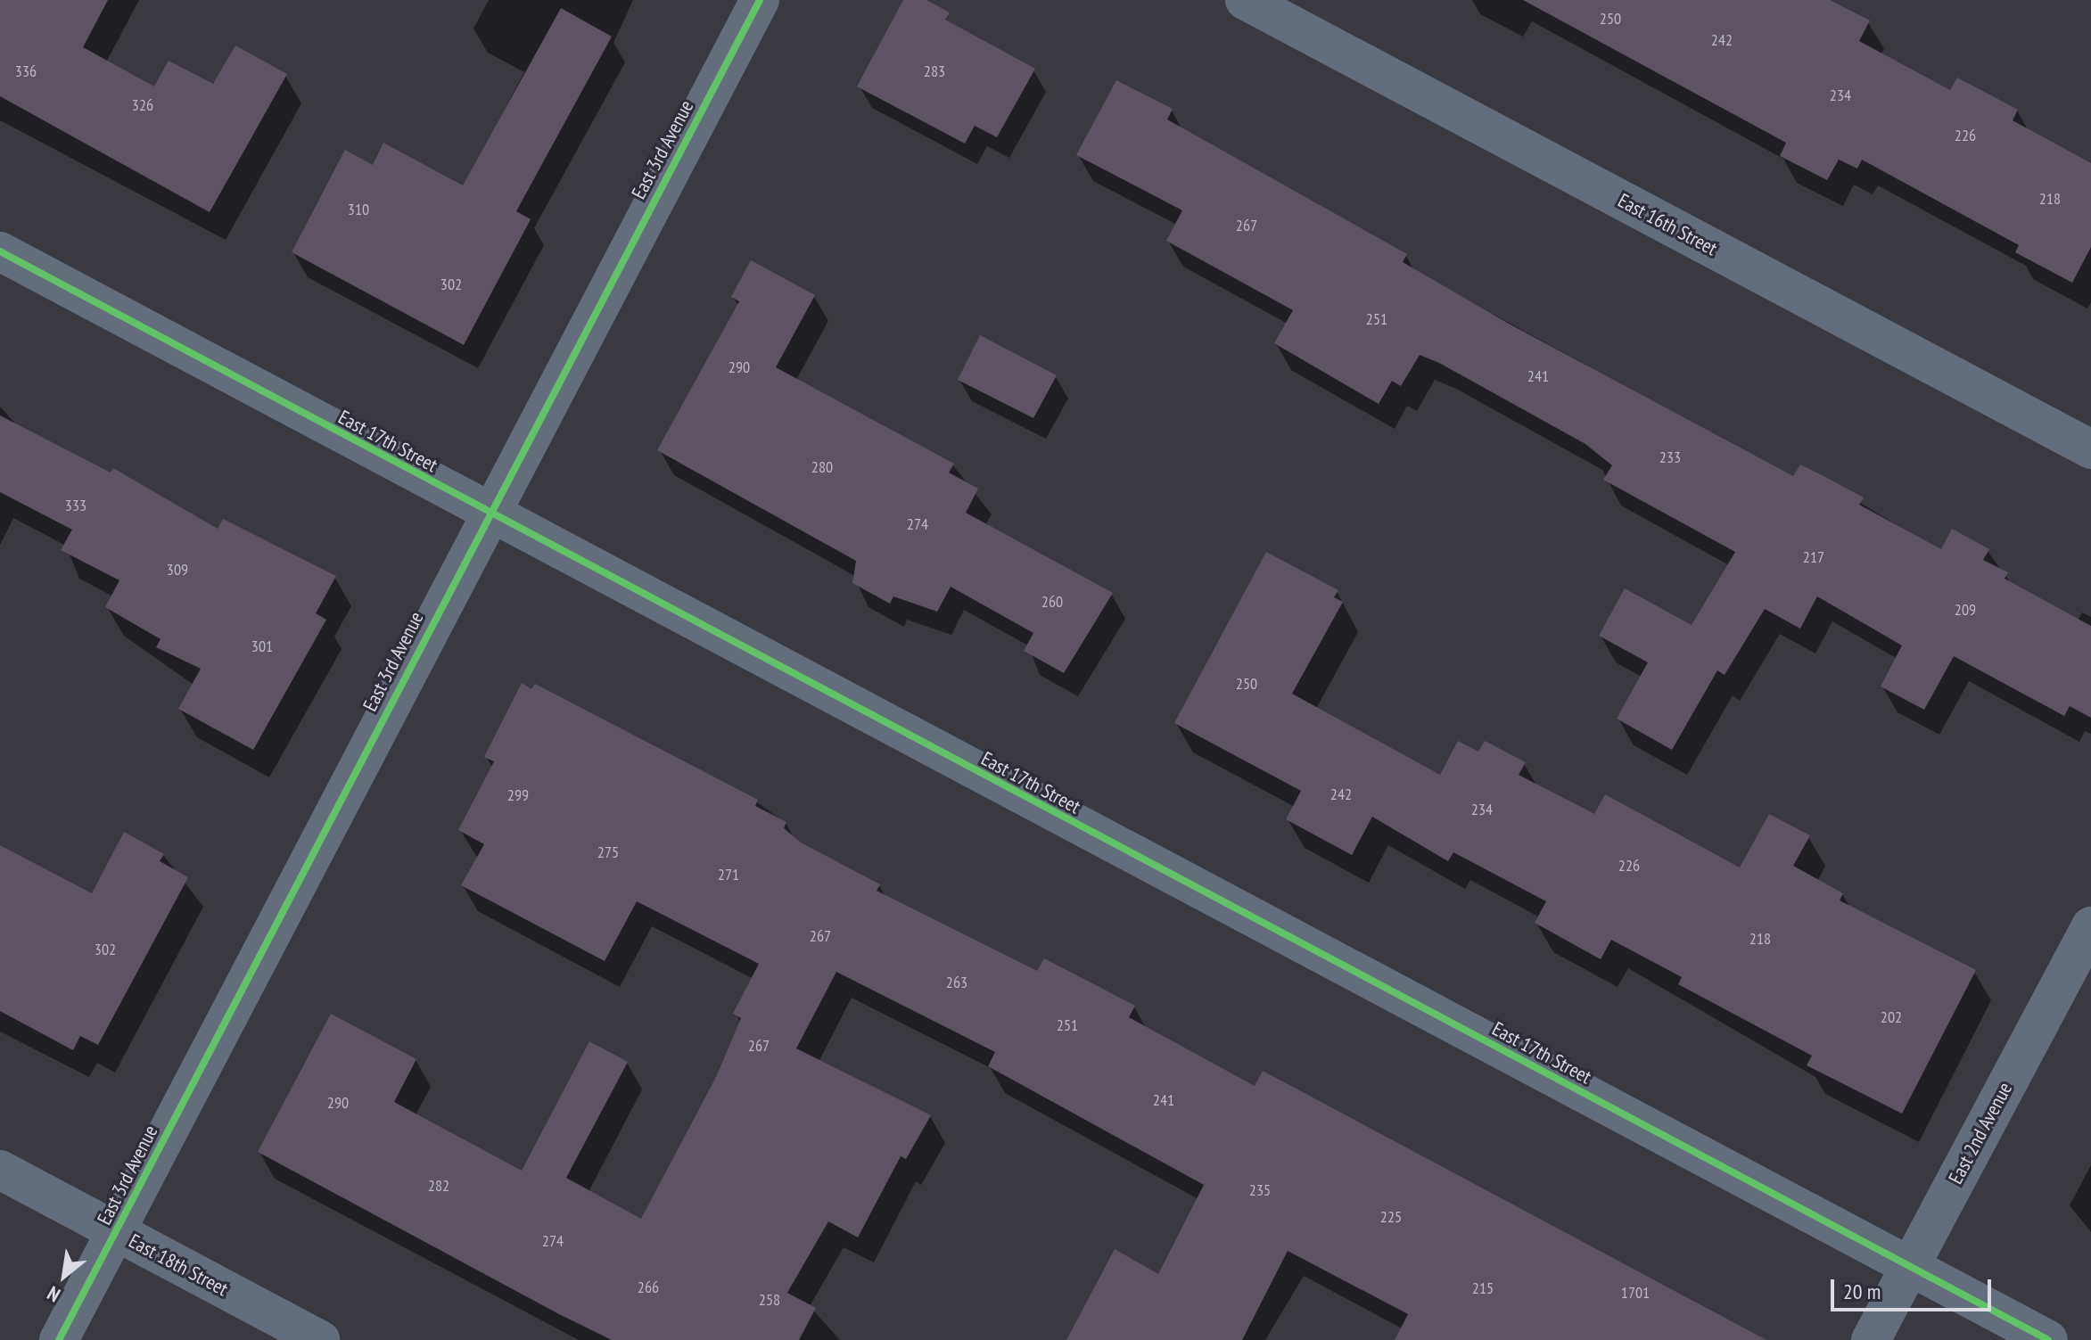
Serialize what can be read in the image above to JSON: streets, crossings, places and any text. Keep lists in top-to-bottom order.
{
  "streets": {
    "street": [
      "East 3rd Avenue",
      "East 16th Street",
      "East 17th Street",
      "East 2nd Avenue",
      "East 18th Street"
    ]
  },
  "crossings": [
    ["East 3rd Avenue", "East 17th Street"],
    ["East 3rd Avenue", "East 18th Street"],
    ["East 17th Street", "East 2nd Avenue"]
  ],
  "house_numbers": [
    "250",
    "242",
    "336",
    "283",
    "234",
    "326",
    "226",
    "218",
    "310",
    "267",
    "302",
    "251",
    "290",
    "241",
    "233",
    "280",
    "333",
    "274",
    "217",
    "309",
    "260",
    "209",
    "301",
    "250",
    "242",
    "299",
    "234",
    "275",
    "226",
    "271",
    "267",
    "218",
    "302",
    "263",
    "202",
    "251",
    "267",
    "241",
    "290",
    "282",
    "235",
    "225",
    "274",
    "266",
    "215",
    "1701",
    "258"
  ],
  "scale_bar": "20 m",
  "north": "bottom left"
}
